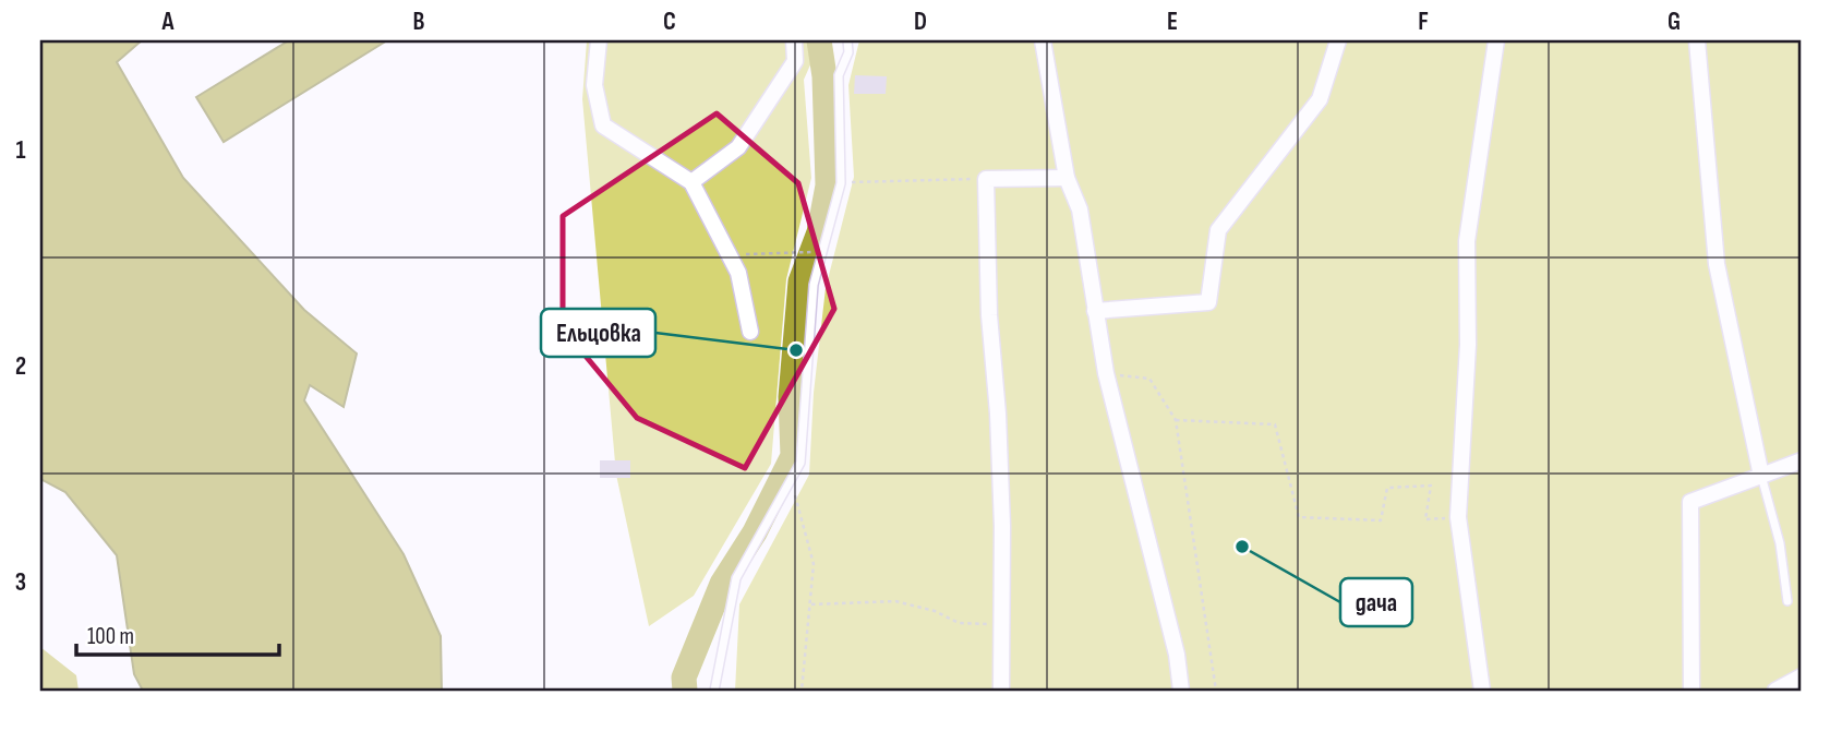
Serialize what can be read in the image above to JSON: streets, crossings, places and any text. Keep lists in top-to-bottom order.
{
  "places": ["Ельцовка", "дача"],
  "scale_bar": "100 m",
  "grid": {
    "columns": [
      "A",
      "B",
      "C",
      "D",
      "E",
      "F",
      "G"
    ],
    "rows": ["1", "2", "3"]
  }
}
